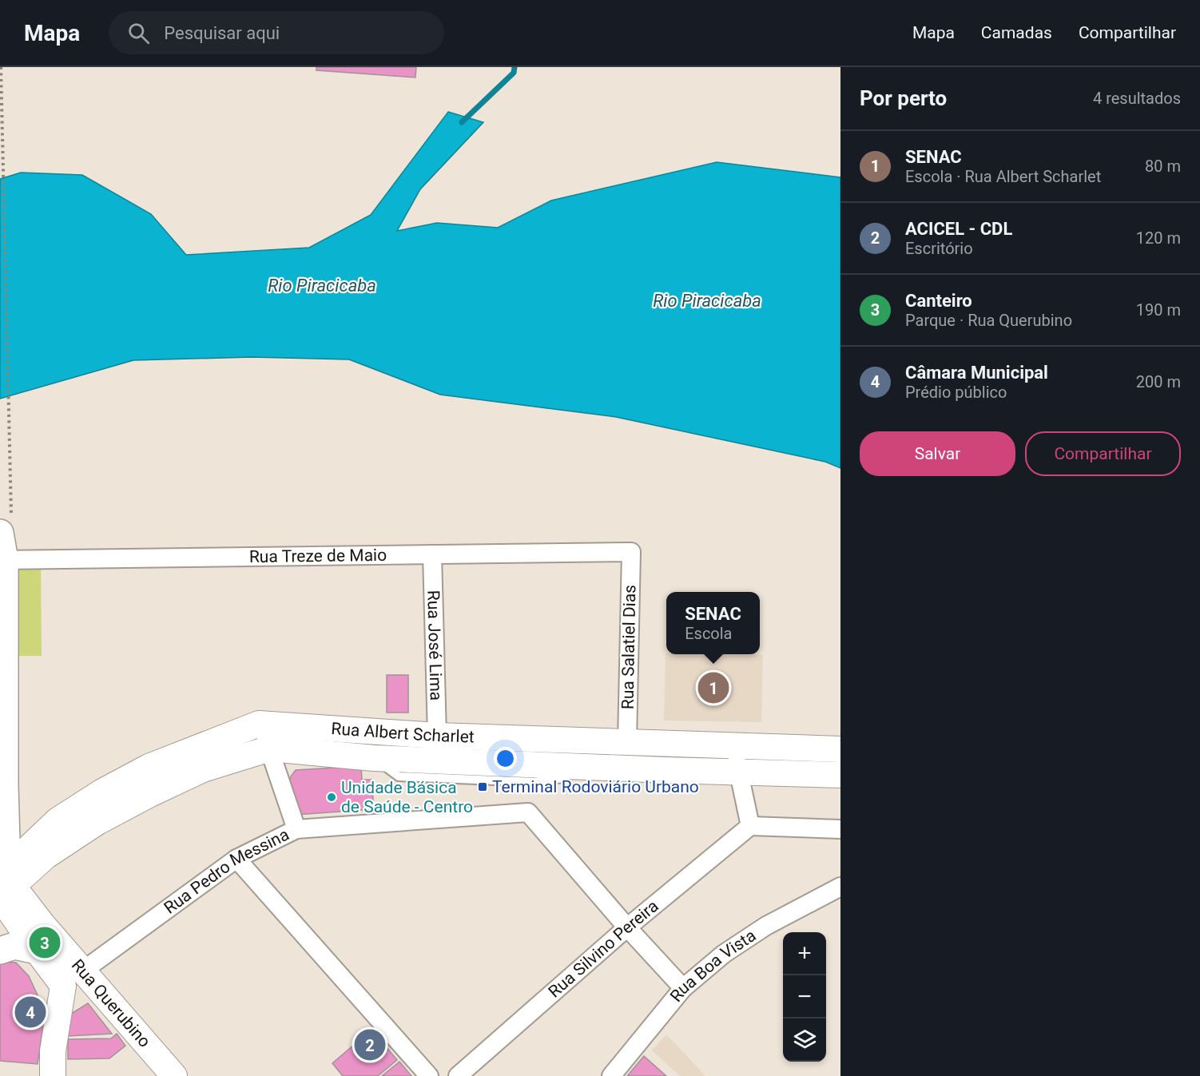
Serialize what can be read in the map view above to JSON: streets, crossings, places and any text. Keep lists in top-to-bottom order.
{
  "streets": {
    "main road": ["Rua Albert Scharlet", "Rua Pedro Messina", "Rua Querubino"],
    "street": [
      "Rua Treze de Maio",
      "Rua José Lima",
      "Rua Salatiel Dias",
      "Rua Silvino Pereira",
      "Rua Boa Vista"
    ]
  },
  "crossings": [
    ["Rua Treze de Maio", "Rua José Lima"],
    ["Rua Treze de Maio", "Rua Salatiel Dias"],
    ["Rua José Lima", "Rua Albert Scharlet"],
    ["Rua Salatiel Dias", "Rua Albert Scharlet"],
    ["Rua Albert Scharlet", "Rua Querubino"],
    ["Rua Pedro Messina", "Rua Silvino Pereira"],
    ["Rua Pedro Messina", "Rua Querubino"]
  ],
  "water": ["Rio Piracicaba"],
  "places": {
    "transit": ["Terminal Rodoviário Urbano"],
    "other": ["Unidade Básica de Saúde - Centro"]
  },
  "page": {
    "header": "Mapa",
    "search": "Pesquisar aqui",
    "nav": ["Mapa", "Camadas", "Compartilhar"],
    "heading": ["Por perto", "4 resultados"],
    "list": [
      {
        "mark": "1",
        "name": "SENAC",
        "note": "Escola · Rua Albert Scharlet",
        "value": "80 m"
      },
      {
        "mark": "2",
        "name": "ACICEL - CDL",
        "note": "Escritório",
        "value": "120 m"
      },
      {
        "mark": "3",
        "name": "Canteiro",
        "note": "Parque · Rua Querubino",
        "value": "190 m"
      },
      {
        "mark": "4",
        "name": "Câmara Municipal",
        "note": "Prédio público",
        "value": "200 m"
      }
    ],
    "buttons": ["Salvar", "Compartilhar"],
    "popup": ["SENAC", "Escola"],
    "pins": [
      "1",
      "3",
      "4",
      "2"
    ],
    "map_buttons": ["+", "−"]
  }
}
